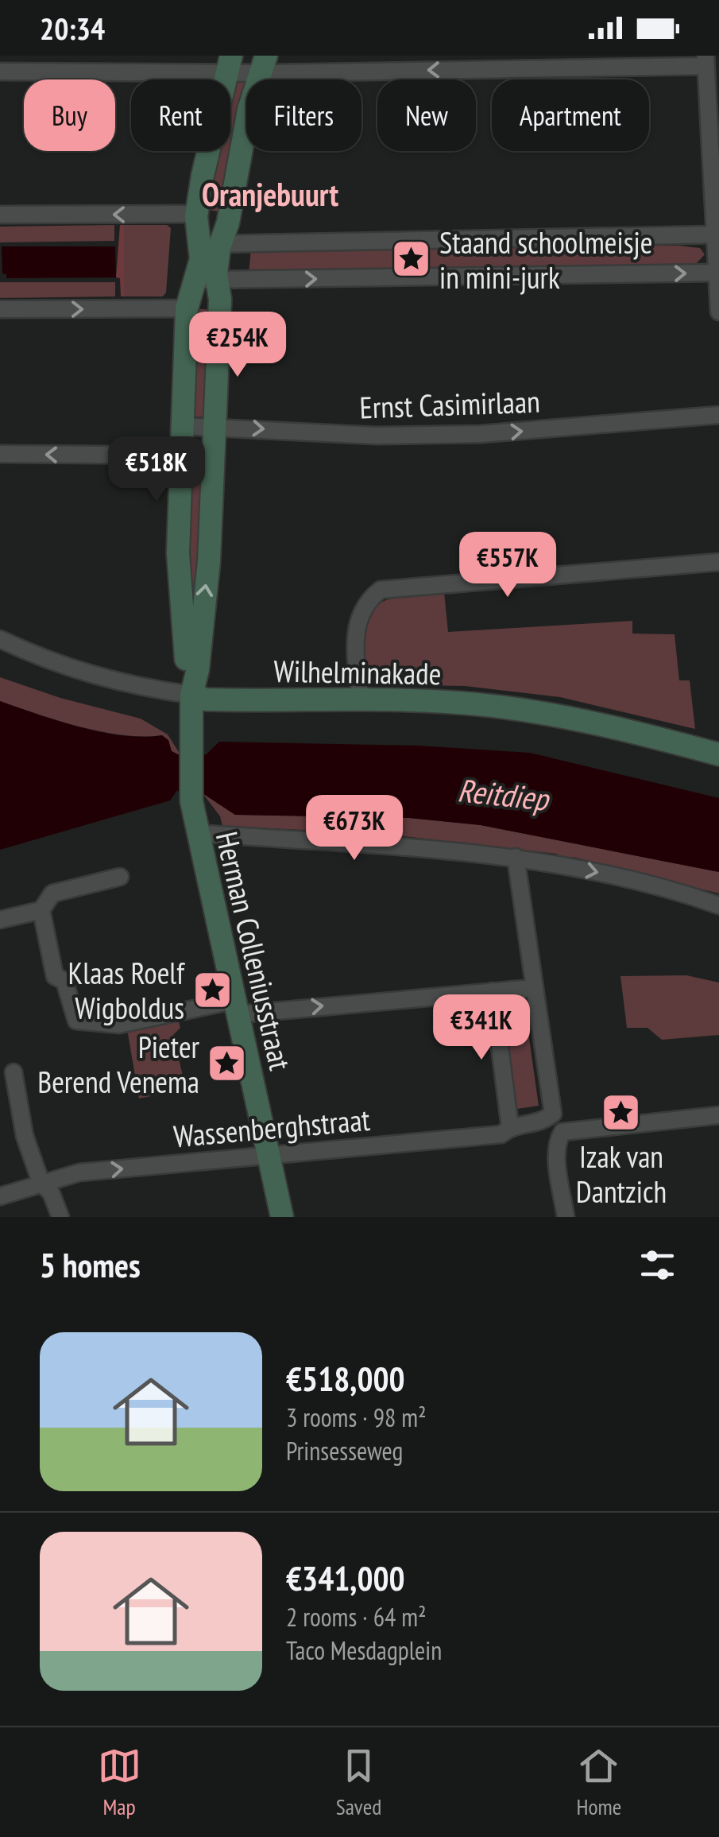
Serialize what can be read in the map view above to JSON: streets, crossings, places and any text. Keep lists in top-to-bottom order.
{
  "streets": {
    "street": [
      "Ernst Casimirlaan",
      "Wilhelminakade",
      "Herman Colleniusstraat",
      "Wassenberghstraat"
    ]
  },
  "crossings": [
    ["Wilhelminakade", "Herman Colleniusstraat"],
    ["Herman Colleniusstraat", "Wassenberghstraat"]
  ],
  "one_way": ["Ernst Casimirlaan"],
  "districts": ["Oranjebuurt"],
  "water": ["Reitdiep"],
  "places": {
    "place": [
      "Staand schoolmeisje in mini-jurk",
      "Klaas Roelf Wigboldus",
      "Pieter Berend Venema",
      "Izak van Dantzich"
    ]
  },
  "page": {
    "status": "20:34",
    "chip": [
      "Buy",
      "Rent",
      "Filters",
      "New",
      "Apartment"
    ],
    "price": [
      "€254K",
      "€518K",
      "€557K",
      "€673K",
      "€341K"
    ],
    "heading": "5 homes",
    "list": [
      {
        "name": "€518,000",
        "note": "3 rooms · 98 m² · Prinsesseweg"
      },
      {
        "name": "€341,000",
        "note": "2 rooms · 64 m² · Taco Mesdagplein"
      }
    ],
    "tabs": ["Map", "Saved", "Home"]
  }
}
